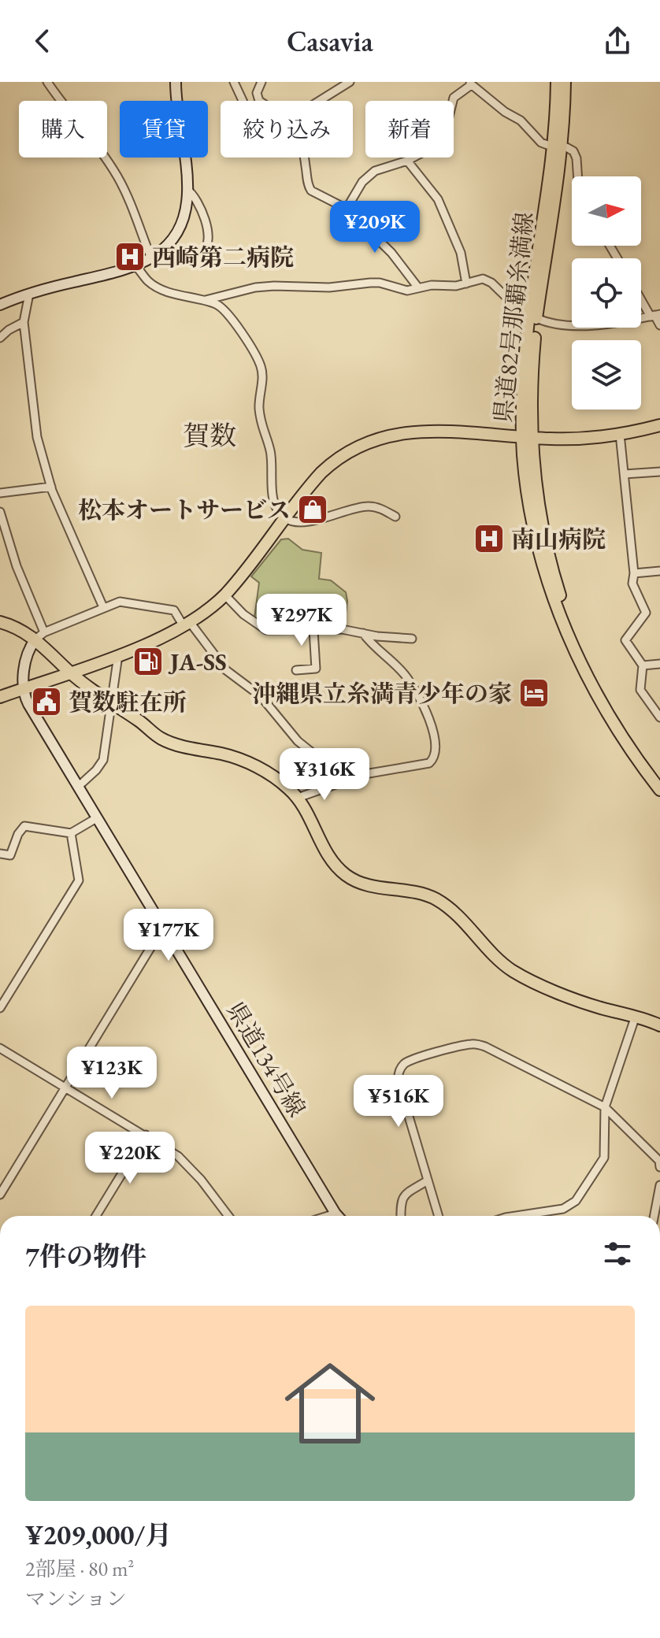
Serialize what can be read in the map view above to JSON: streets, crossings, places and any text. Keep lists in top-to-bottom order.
{
  "streets": {
    "main road": ["県道82号那覇糸満線", "県道134号線"]
  },
  "districts": ["賀数"],
  "places": {
    "hospital": ["西崎第二病院", "南山病院"],
    "shop": ["松本オートサービス"],
    "fuel station": ["JA-SS"],
    "hotel": ["沖縄県立糸満青少年の家"],
    "public building": ["賀数駐在所"]
  },
  "north": "right",
  "page": {
    "header": "Casavia",
    "chip": [
      "購入",
      "賃貸",
      "絞り込み",
      "新着"
    ],
    "price": [
      "¥209K",
      "¥297K",
      "¥316K",
      "¥177K",
      "¥123K",
      "¥516K",
      "¥220K"
    ],
    "heading": "7件の物件",
    "list": [
      {
        "name": "¥209,000/月",
        "note": "2部屋 · 80 m² · マンション"
      }
    ]
  }
}
